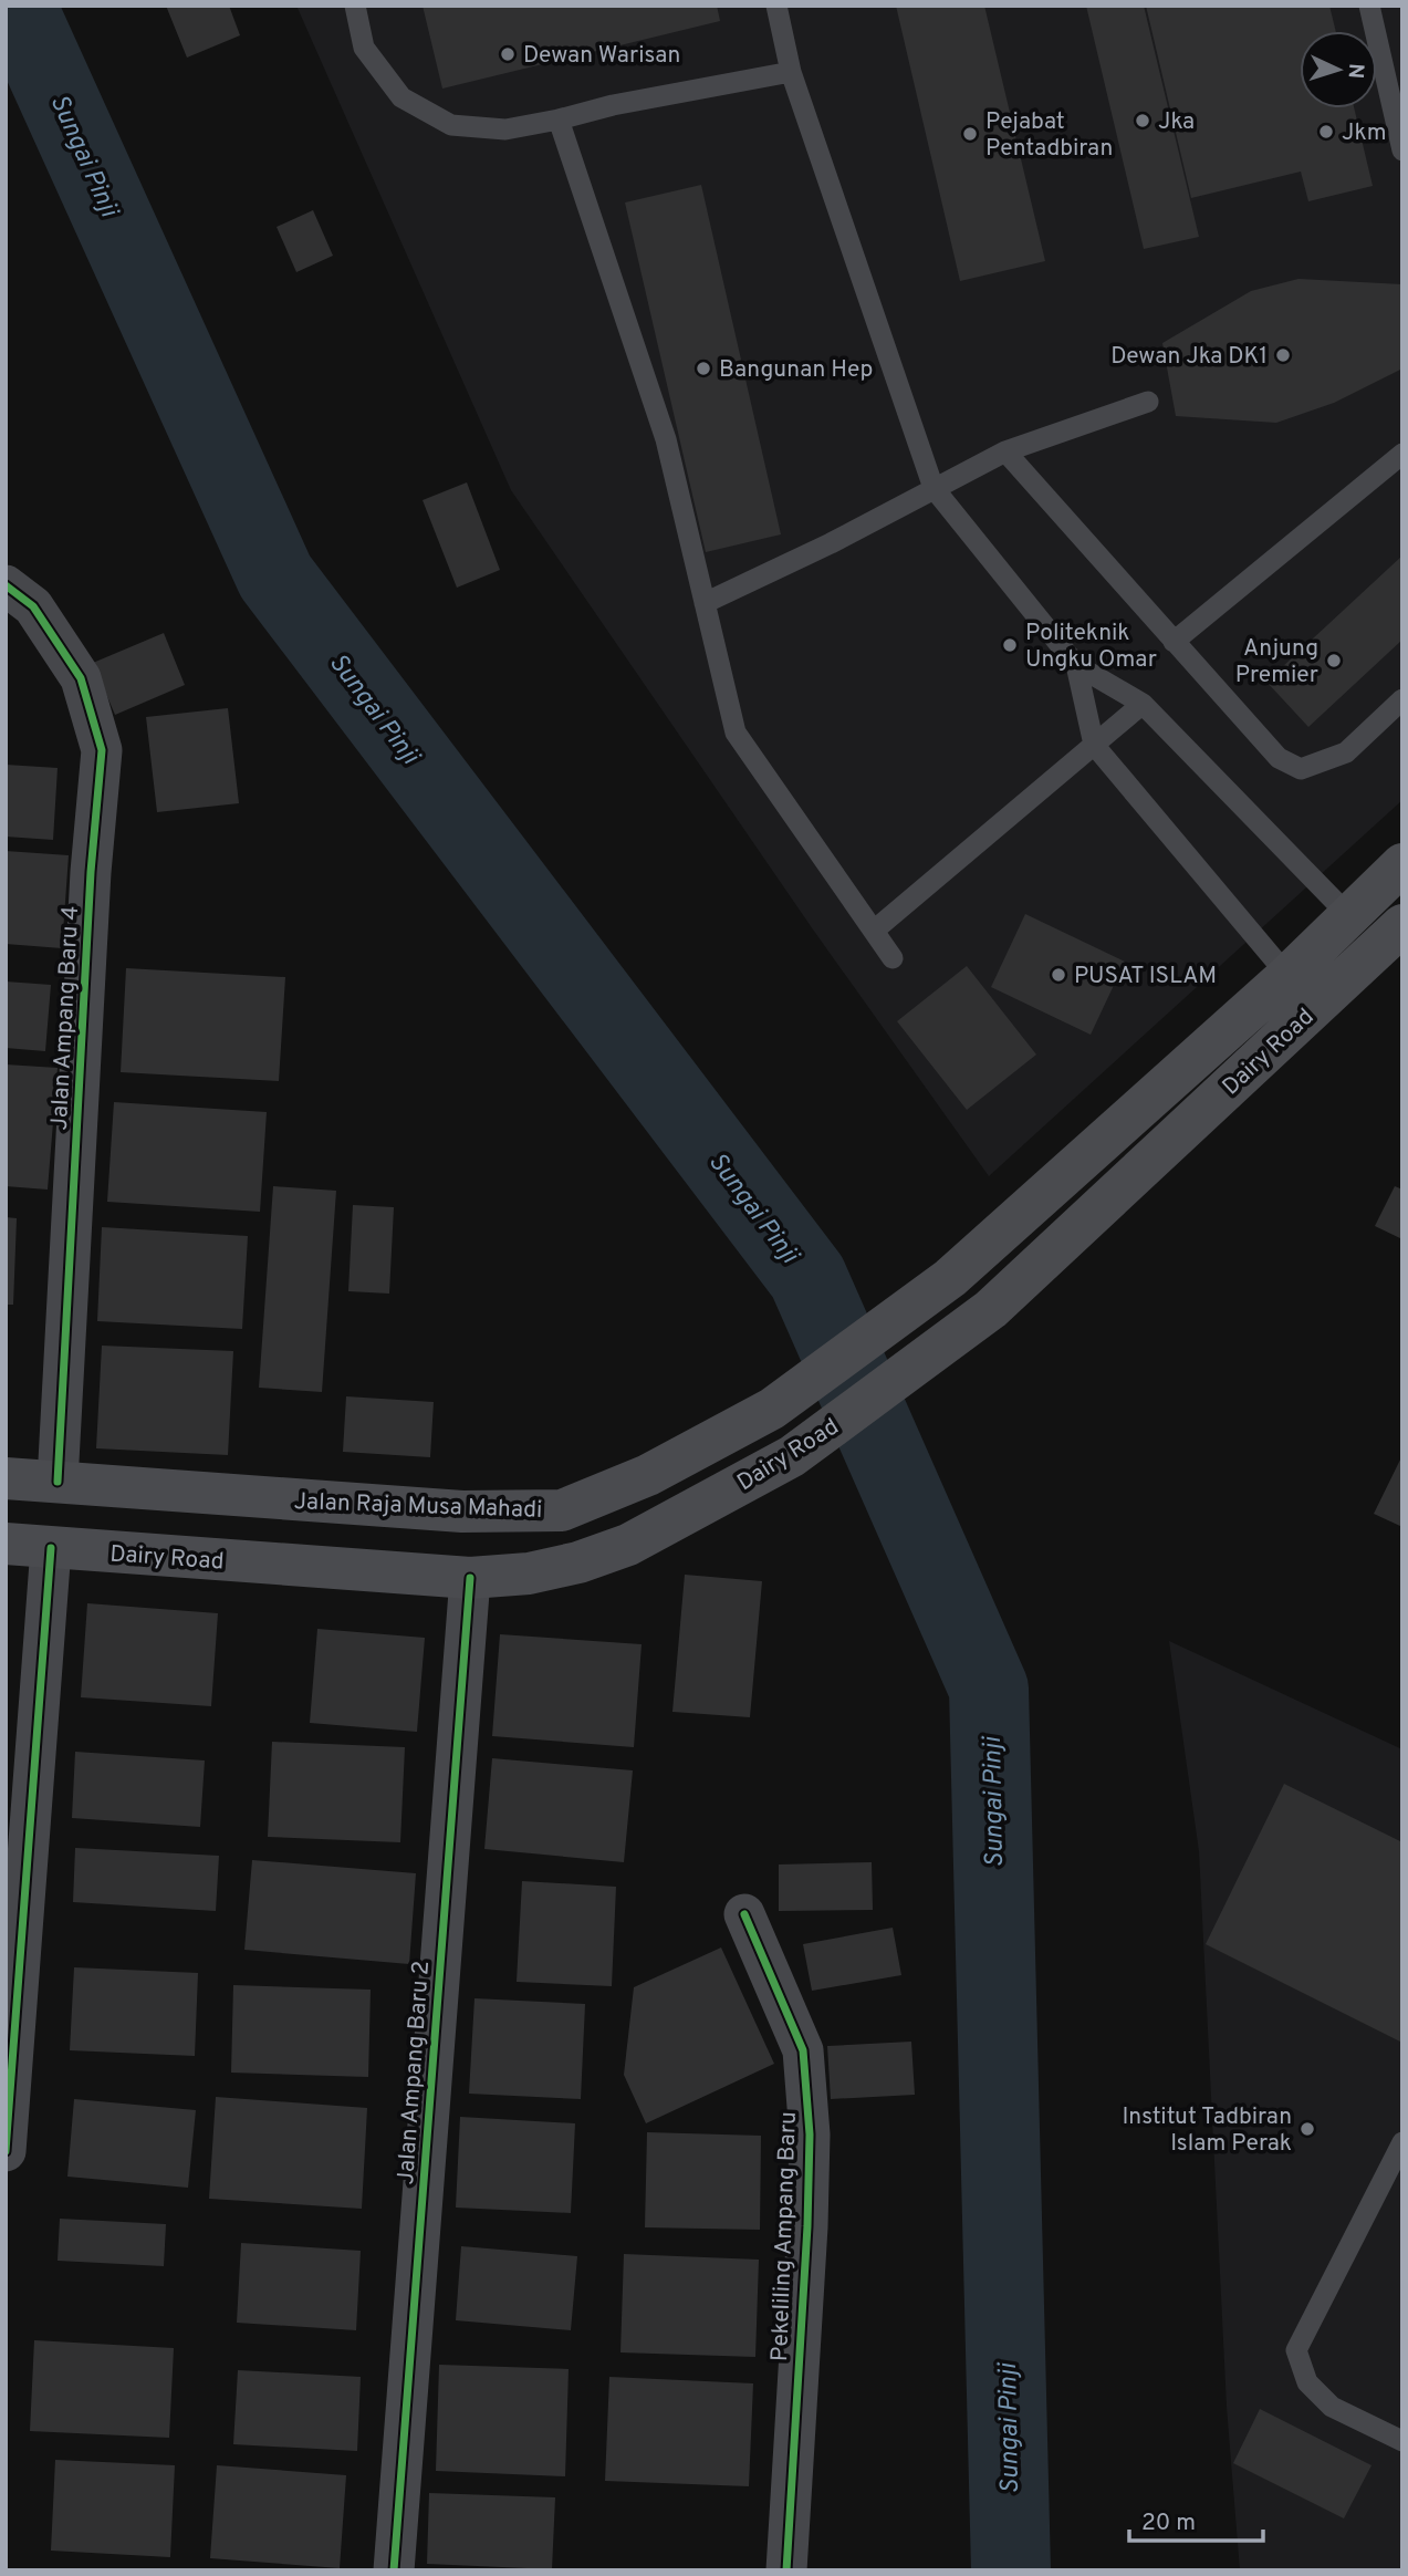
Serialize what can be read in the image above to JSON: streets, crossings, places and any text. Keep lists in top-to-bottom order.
{
  "streets": {
    "main road": ["Dairy Road", "Jalan Raja Musa Mahadi"],
    "street": ["Jalan Ampang Baru 4", "Jalan Ampang Baru 2", "Pekeliling Ampang Baru"]
  },
  "crossings": [
    ["Jalan Ampang Baru 4", "Jalan Raja Musa Mahadi"],
    ["Dairy Road", "Jalan Raja Musa Mahadi"],
    ["Dairy Road", "Jalan Ampang Baru 2"]
  ],
  "water": ["Sungai Pinji"],
  "places": [
    "Dewan Warisan",
    "Jka",
    "Jkm",
    "Pejabat Pentadbiran",
    "Dewan Jka DK1",
    "Bangunan Hep",
    "Politeknik Ungku Omar",
    "Anjung Premier",
    "PUSAT ISLAM",
    "Institut Tadbiran Islam Perak"
  ],
  "scale_bar": "20 m",
  "north": "right"
}
